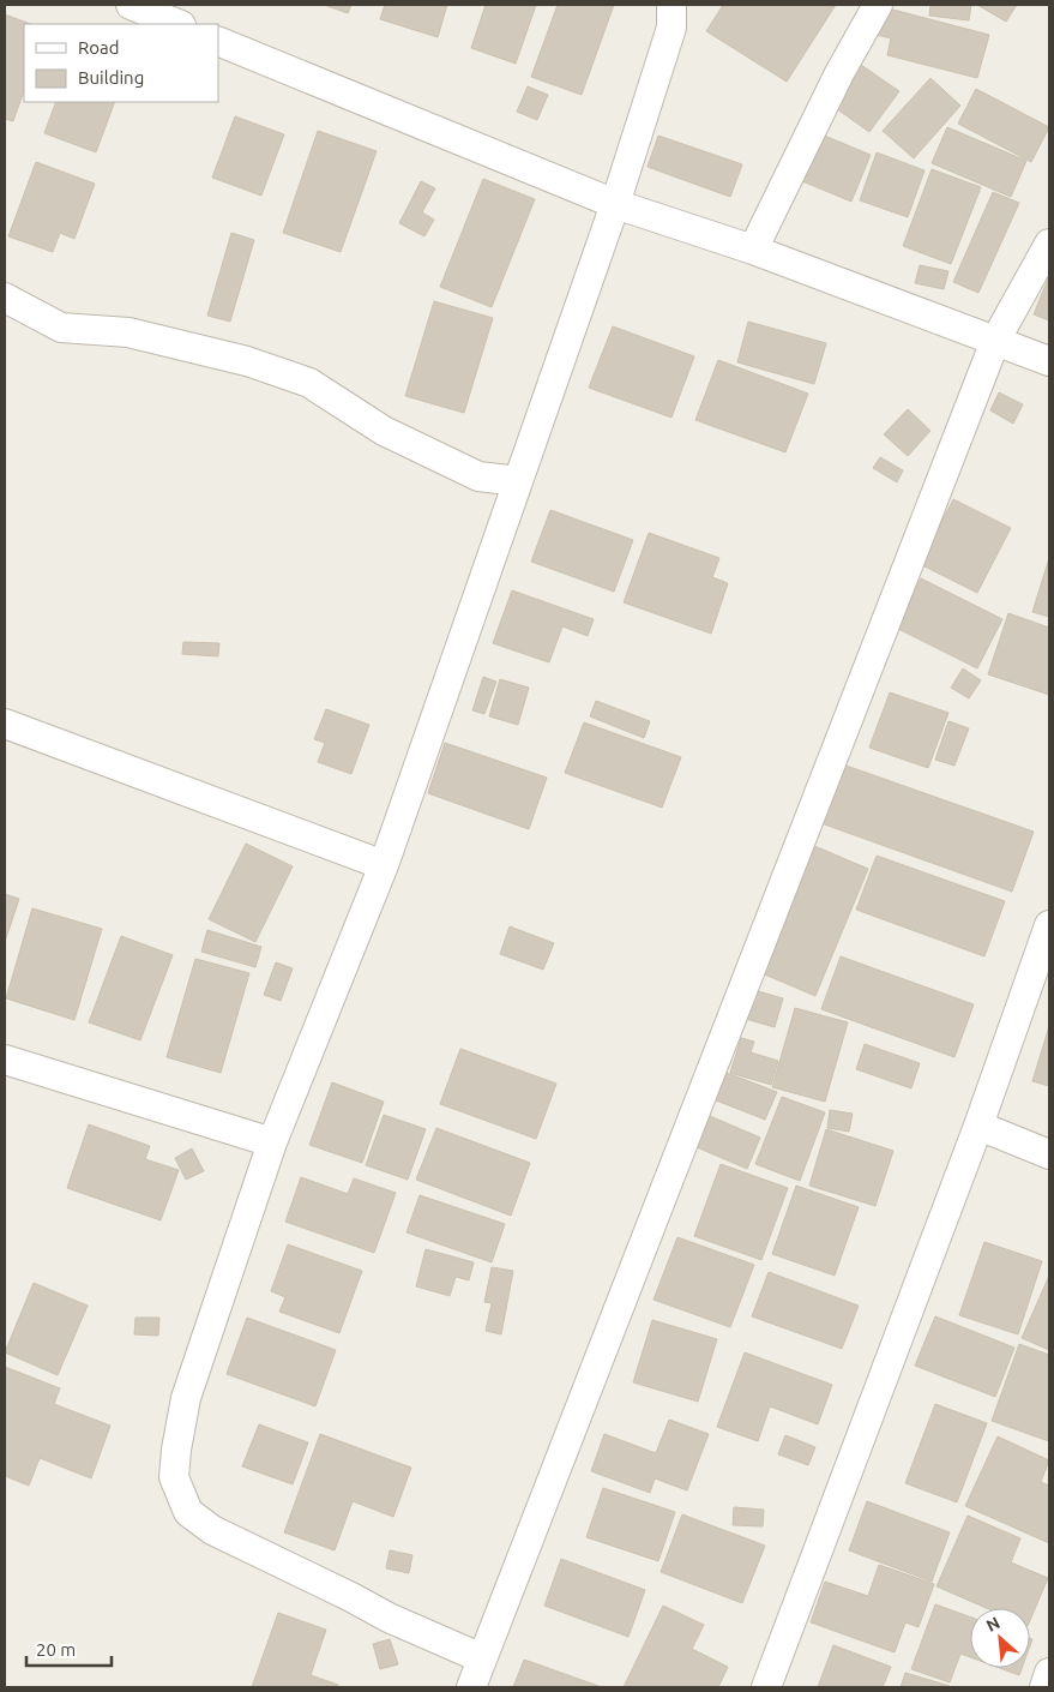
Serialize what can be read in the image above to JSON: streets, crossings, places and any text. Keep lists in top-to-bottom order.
{
  "legend": ["Road", "Building"],
  "scale_bar": "20 m",
  "north": "top left"
}
